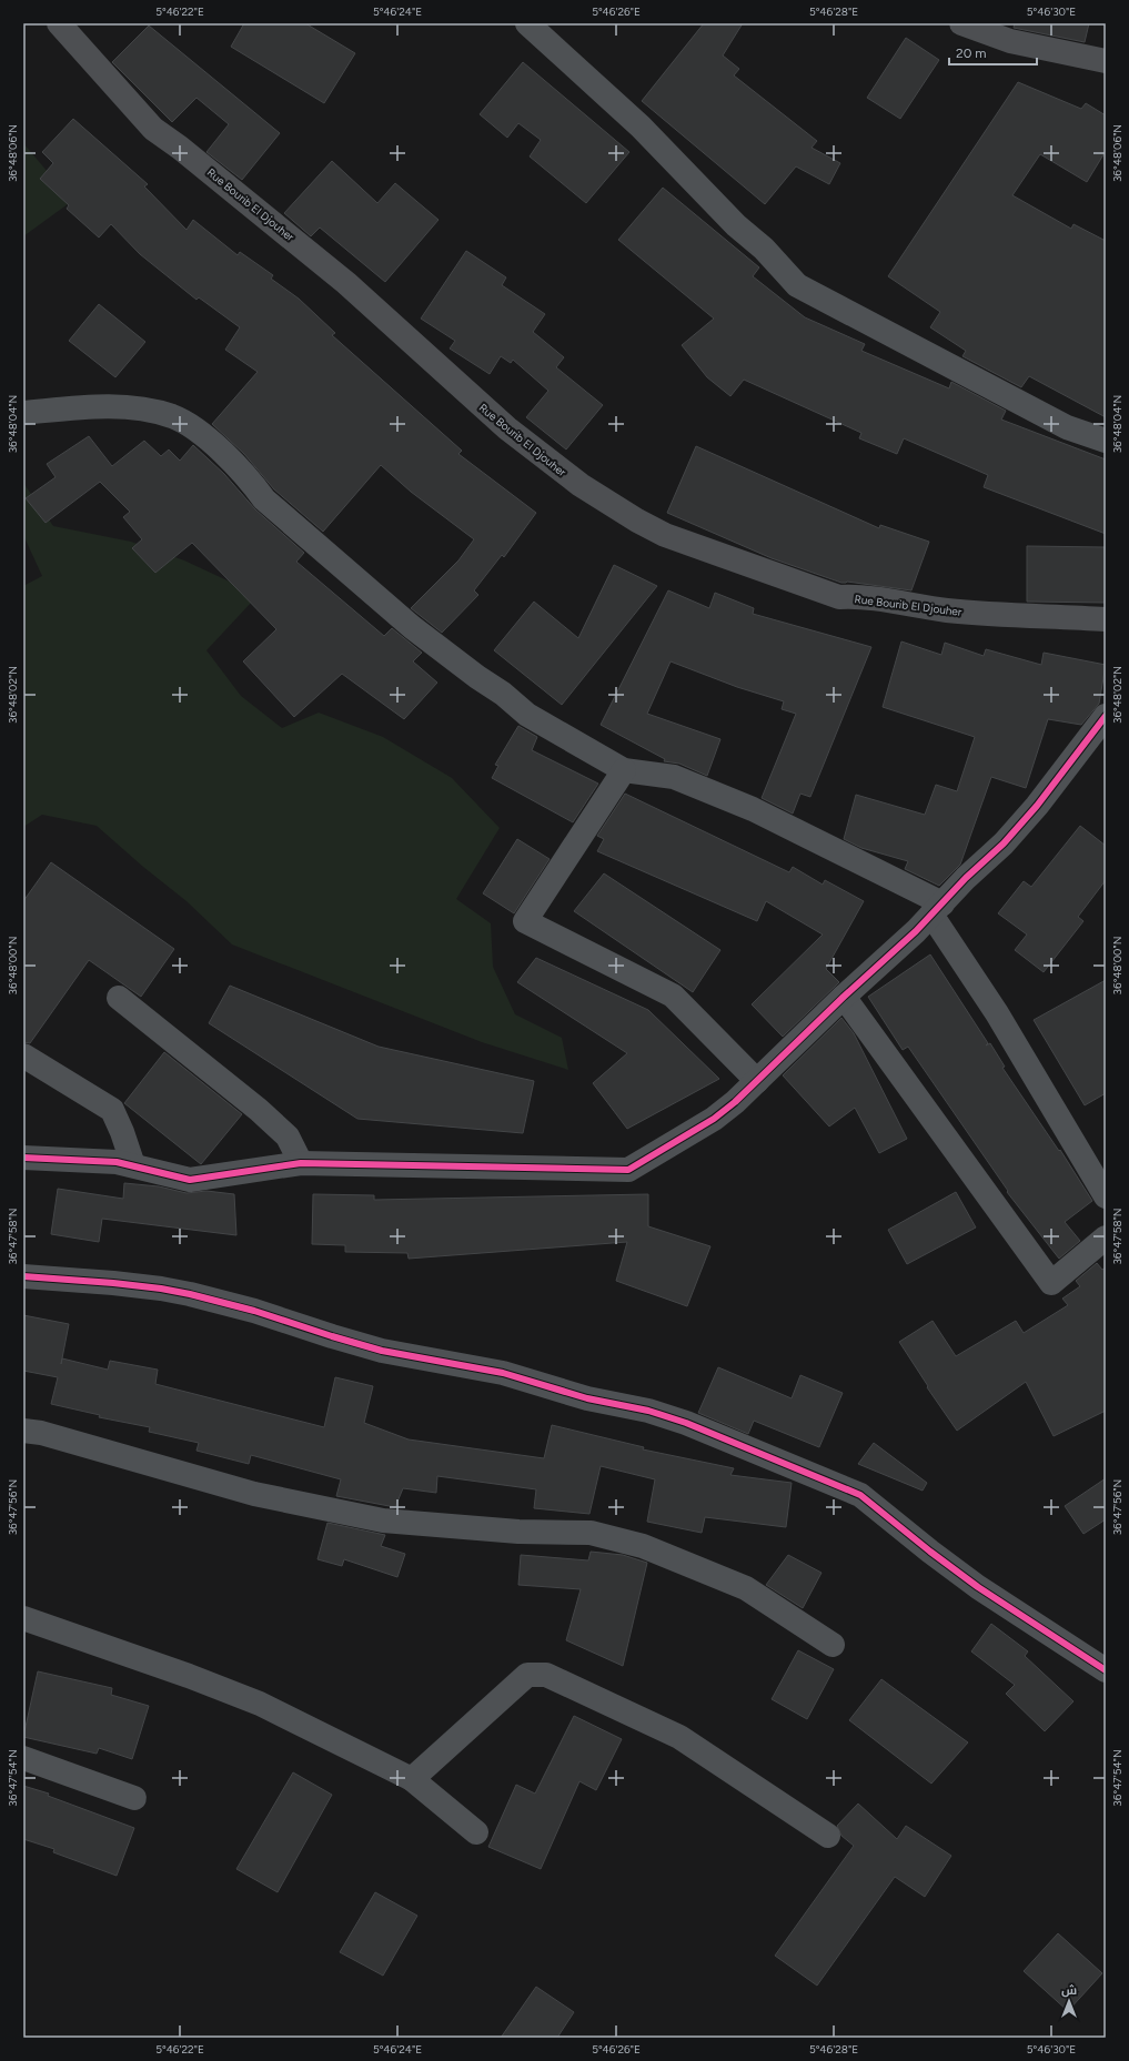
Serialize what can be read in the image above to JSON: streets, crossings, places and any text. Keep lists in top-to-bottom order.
{
  "streets": {
    "main road": ["Rue Bourib El Djouher"]
  },
  "scale_bar": "20 m",
  "north": "top",
  "coordinates": [
    "5°46'22\"E",
    "5°46'24\"E",
    "5°46'26\"E",
    "5°46'28\"E",
    "5°46'30\"E",
    "36°48'06\"N",
    "36°48'04\"N",
    "36°48'02\"N",
    "36°48'00\"N",
    "36°47'58\"N",
    "36°47'56\"N",
    "36°47'54\"N"
  ]
}
